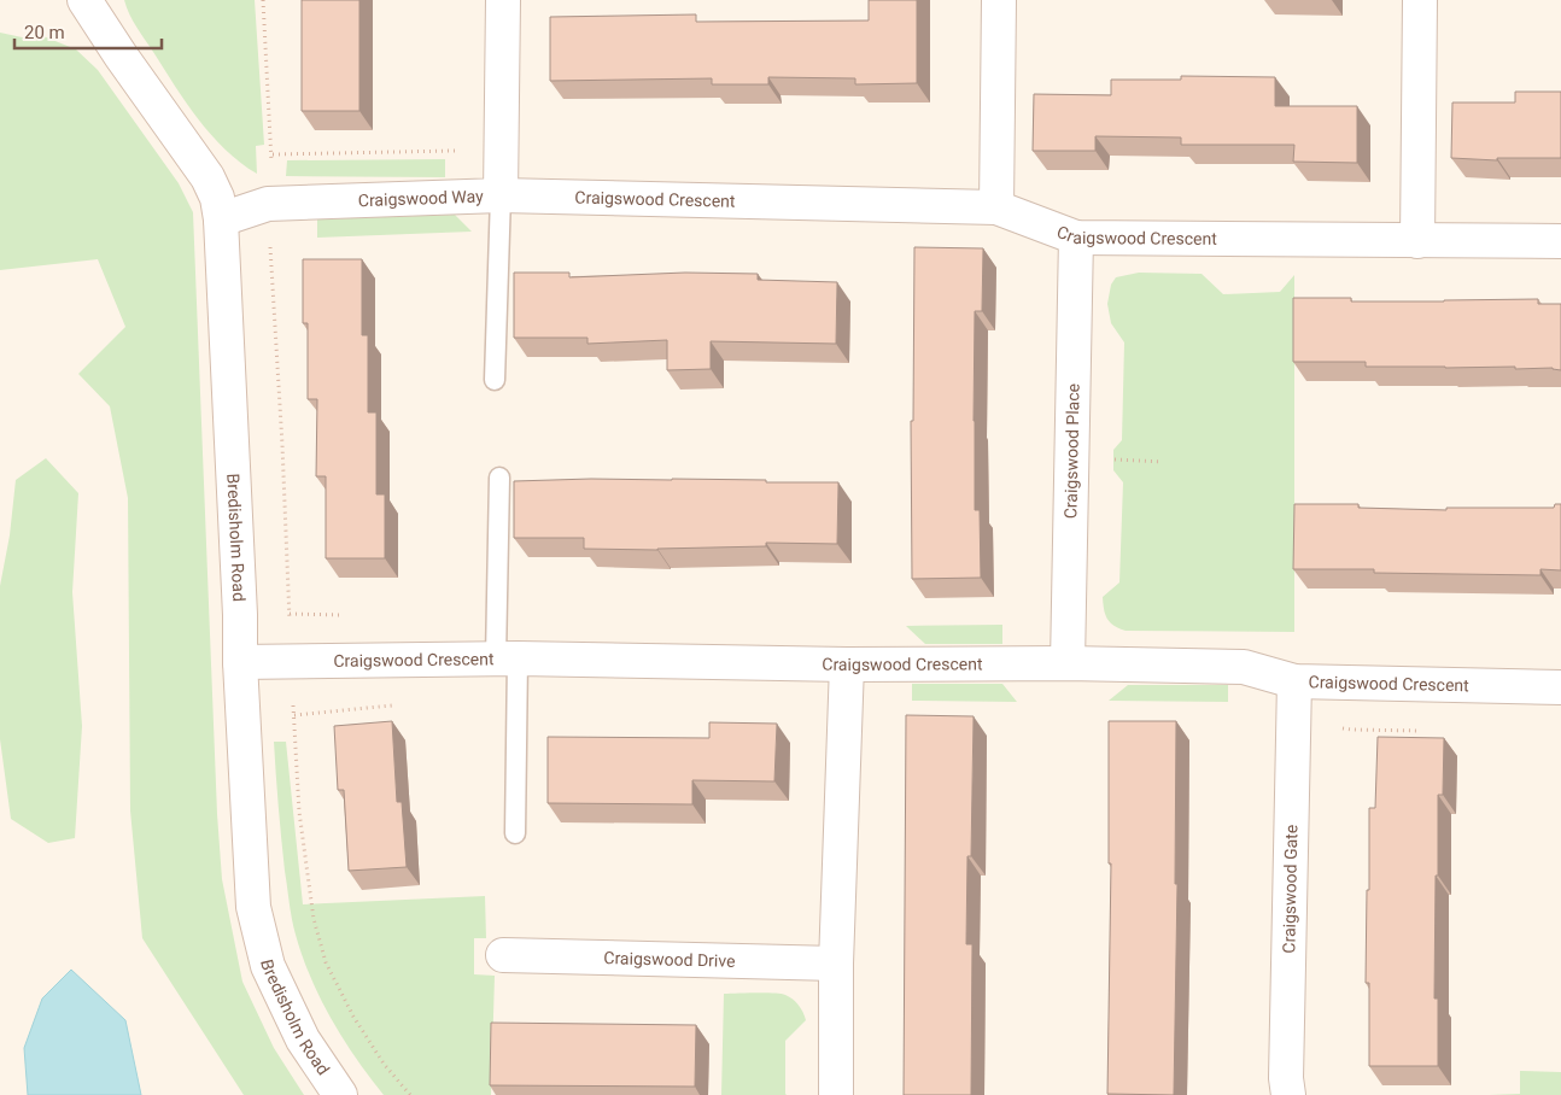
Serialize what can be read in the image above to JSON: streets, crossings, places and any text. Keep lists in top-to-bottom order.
{
  "streets": {
    "street": [
      "Craigswood Way",
      "Craigswood Crescent",
      "Craigswood Place",
      "Bredisholm Road",
      "Craigswood Gate",
      "Craigswood Drive"
    ]
  },
  "crossings": [
    ["Craigswood Way", "Craigswood Crescent"],
    ["Craigswood Way", "Bredisholm Road"],
    ["Craigswood Crescent", "Craigswood Place"],
    ["Craigswood Crescent", "Bredisholm Road"],
    ["Craigswood Crescent", "Craigswood Gate"]
  ],
  "scale_bar": "20 m"
}
